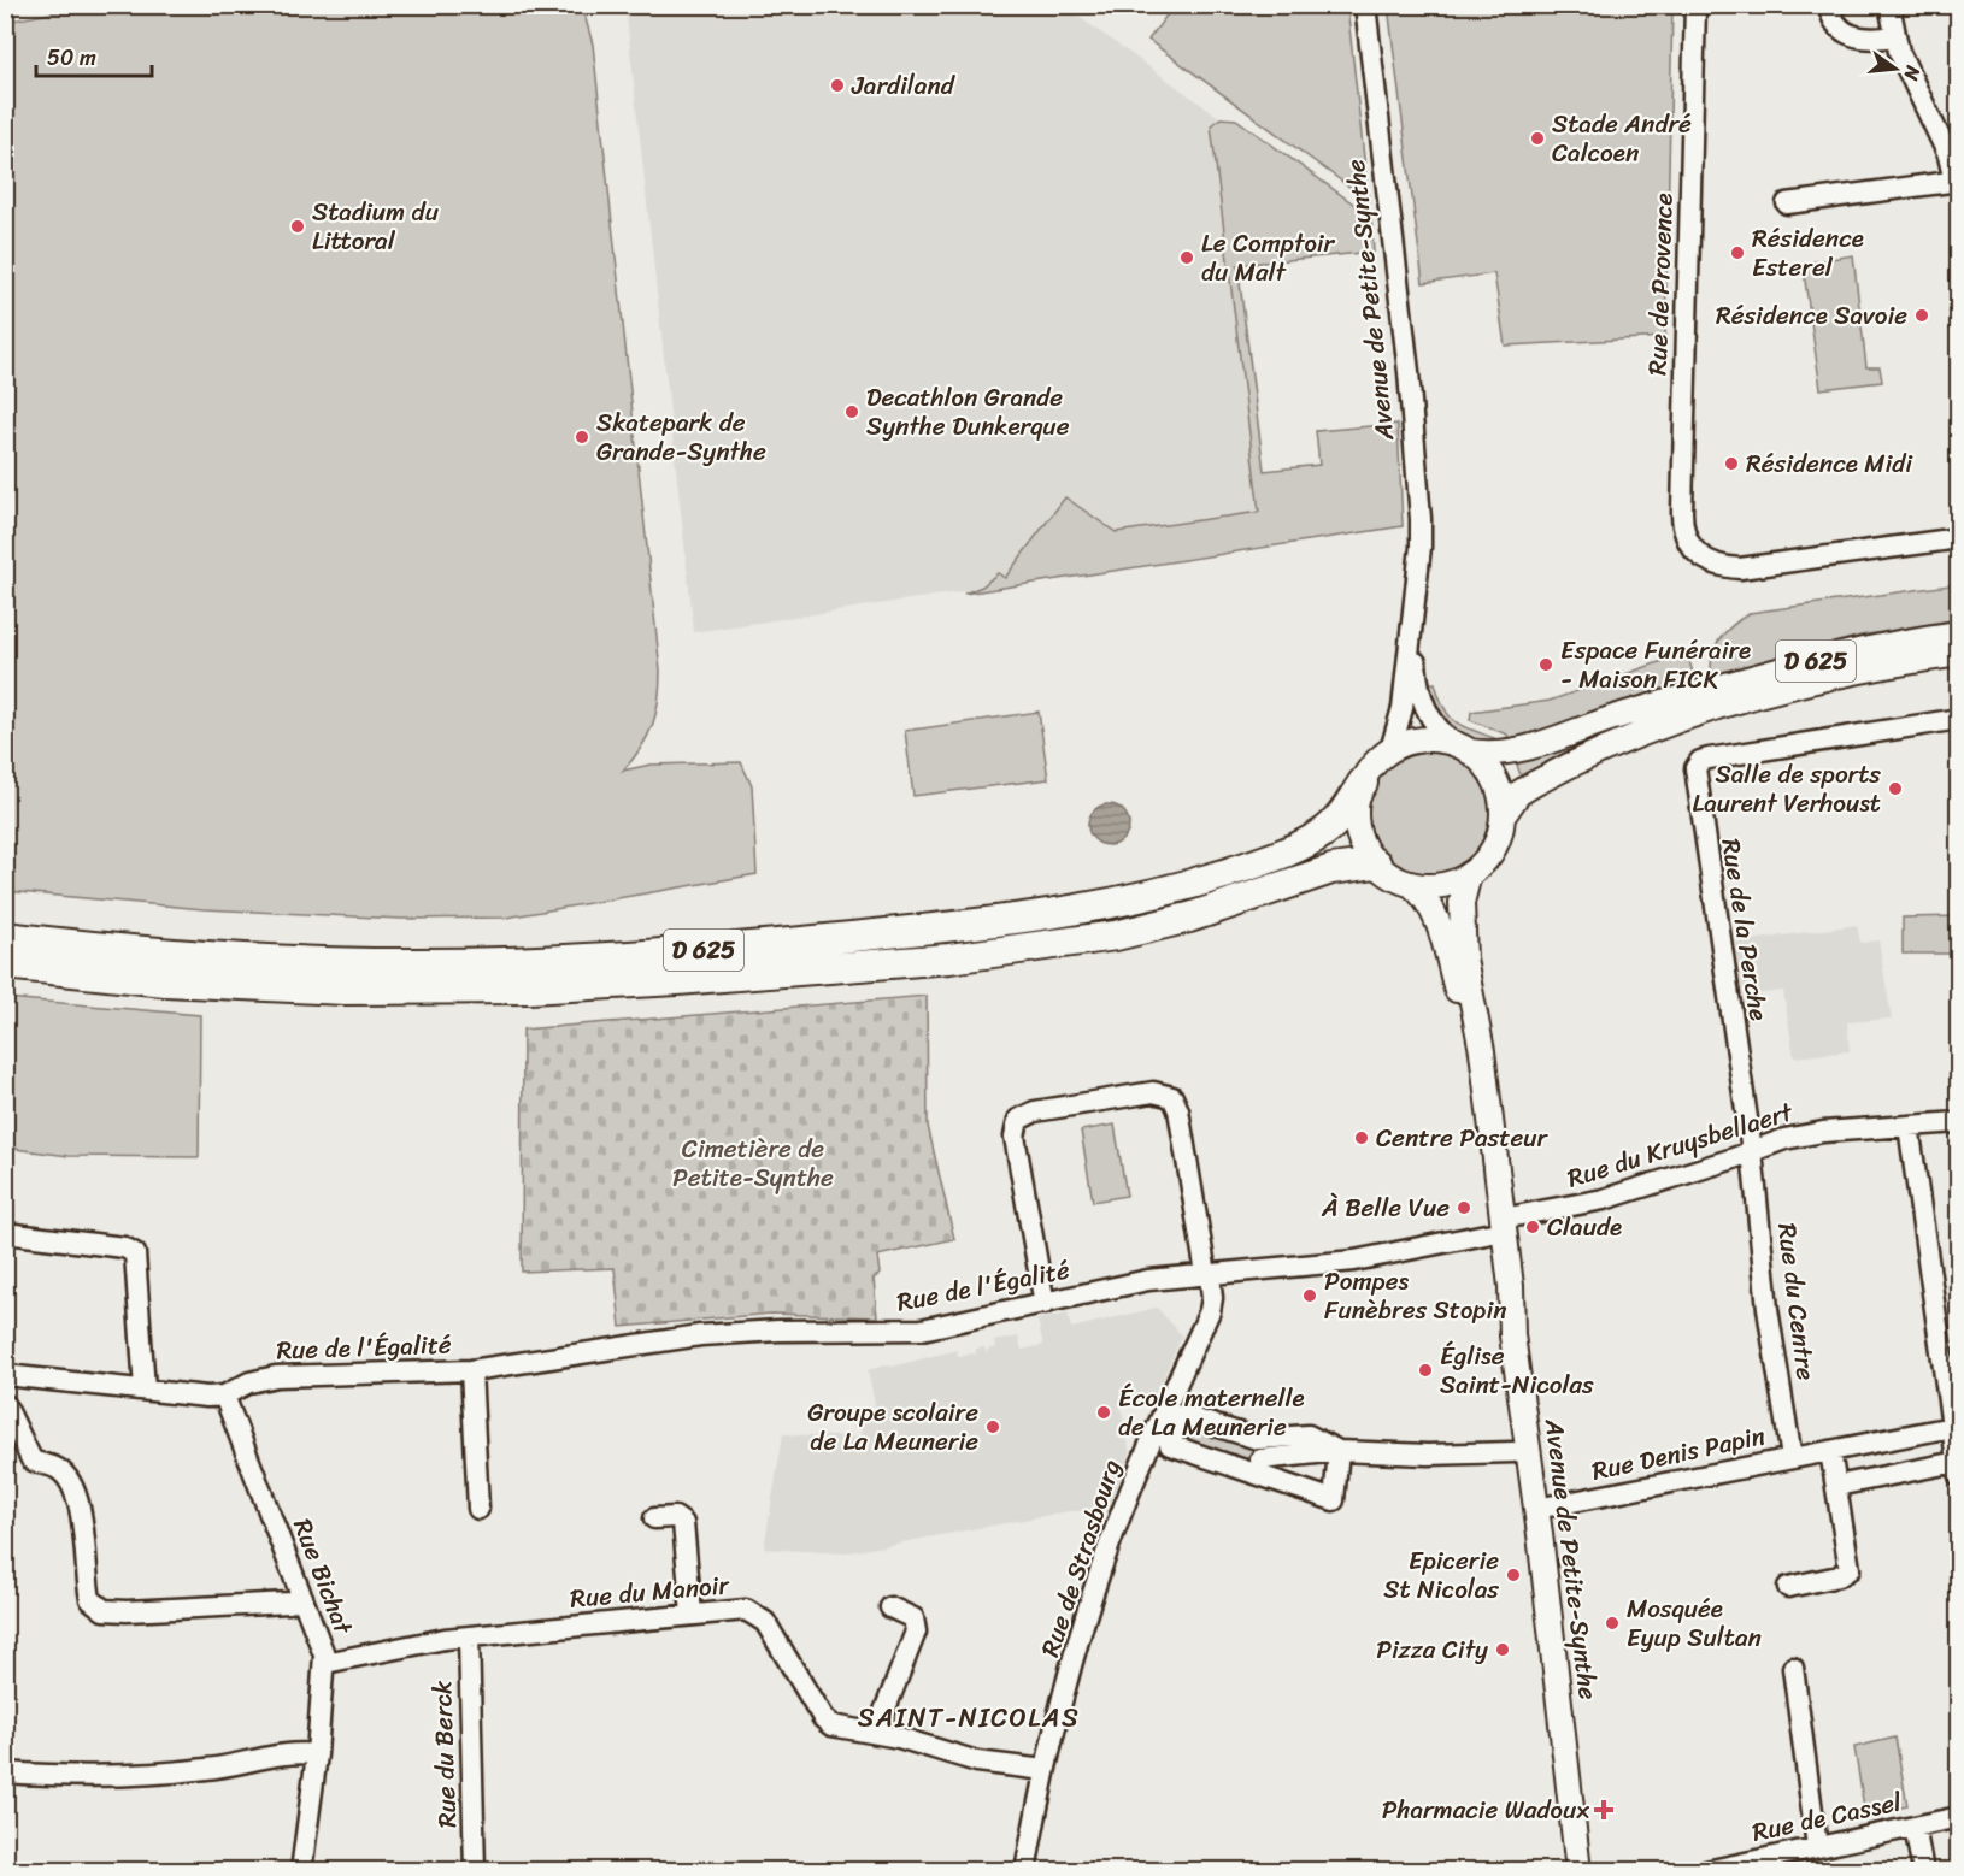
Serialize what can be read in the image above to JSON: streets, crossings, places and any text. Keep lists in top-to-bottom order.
{
  "streets": {
    "highway": ["D 625"],
    "main road": ["Avenue de Petite-Synthe"],
    "street": [
      "Rue de Provence",
      "Rue de la Perche",
      "Rue du Kruysbellaert",
      "Rue de l'Égalité",
      "Rue du Centre",
      "Rue Denis Papin",
      "Rue de Strasbourg",
      "Rue Bichat",
      "Rue du Manoir",
      "Rue du Berck",
      "Rue de Cassel"
    ]
  },
  "crossings": [
    ["Avenue de Petite-Synthe", "D 625"],
    ["Avenue de Petite-Synthe", "Rue du Kruysbellaert"],
    ["Avenue de Petite-Synthe", "Rue de l'Égalité"],
    ["Avenue de Petite-Synthe", "Rue Denis Papin"],
    ["Rue de la Perche", "Rue du Kruysbellaert"],
    ["Rue de la Perche", "Rue du Centre"],
    ["Rue du Kruysbellaert", "Rue de l'Égalité"],
    ["Rue du Kruysbellaert", "Rue du Centre"],
    ["Rue de l'Égalité", "Rue de Strasbourg"],
    ["Rue de l'Égalité", "Rue Bichat"],
    ["Rue du Centre", "Rue Denis Papin"],
    ["Rue de Strasbourg", "Rue du Manoir"],
    ["Rue Bichat", "Rue du Manoir"],
    ["Rue du Manoir", "Rue du Berck"]
  ],
  "districts": ["SAINT-NICOLAS"],
  "parks": ["Cimetière de Petite-Synthe"],
  "places": {
    "other": [
      "Jardiland",
      "Stade André Calcoen",
      "Stadium du Littoral",
      "Résidence Esterel",
      "Le Comptoir du Malt",
      "Résidence Savoie",
      "Decathlon Grande Synthe Dunkerque",
      "Skatepark de Grande-Synthe",
      "Résidence Midi",
      "Espace Funéraire - Maison FICK",
      "Salle de sports Laurent Verhoust",
      "Centre Pasteur",
      "À Belle Vue",
      "Claude",
      "Pompes Funèbres Stopin",
      "Église Saint-Nicolas",
      "École maternelle de La Meunerie",
      "Groupe scolaire de La Meunerie",
      "Epicerie St Nicolas",
      "Mosquée Eyup Sultan",
      "Pizza City"
    ],
    "health": ["Pharmacie Wadoux"]
  },
  "scale_bar": "50 m",
  "north": "right"
}
